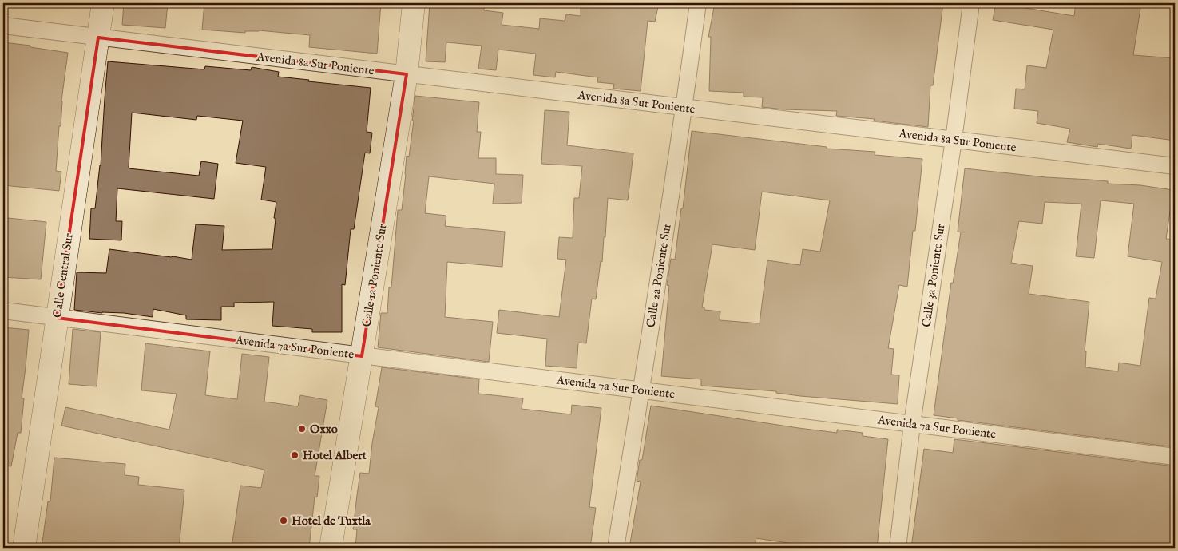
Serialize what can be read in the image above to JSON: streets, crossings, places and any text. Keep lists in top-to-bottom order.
{
  "streets": {
    "main road": ["Calle Central Sur", "Calle 1a Poniente Sur"],
    "street": [
      "Avenida 8a Sur Poniente",
      "Calle 2a Poniente Sur",
      "Calle 3a Poniente Sur",
      "Avenida 7a Sur Poniente"
    ]
  },
  "crossings": [
    ["Avenida 8a Sur Poniente", "Calle Central Sur"],
    ["Avenida 8a Sur Poniente", "Calle 1a Poniente Sur"],
    ["Avenida 8a Sur Poniente", "Calle 2a Poniente Sur"],
    ["Avenida 8a Sur Poniente", "Calle 3a Poniente Sur"],
    ["Calle Central Sur", "Avenida 7a Sur Poniente"],
    ["Calle 1a Poniente Sur", "Avenida 7a Sur Poniente"],
    ["Calle 2a Poniente Sur", "Avenida 7a Sur Poniente"],
    ["Calle 3a Poniente Sur", "Avenida 7a Sur Poniente"]
  ],
  "places": ["Oxxo", "Hotel Albert", "Hotel de Tuxtla"]
}
